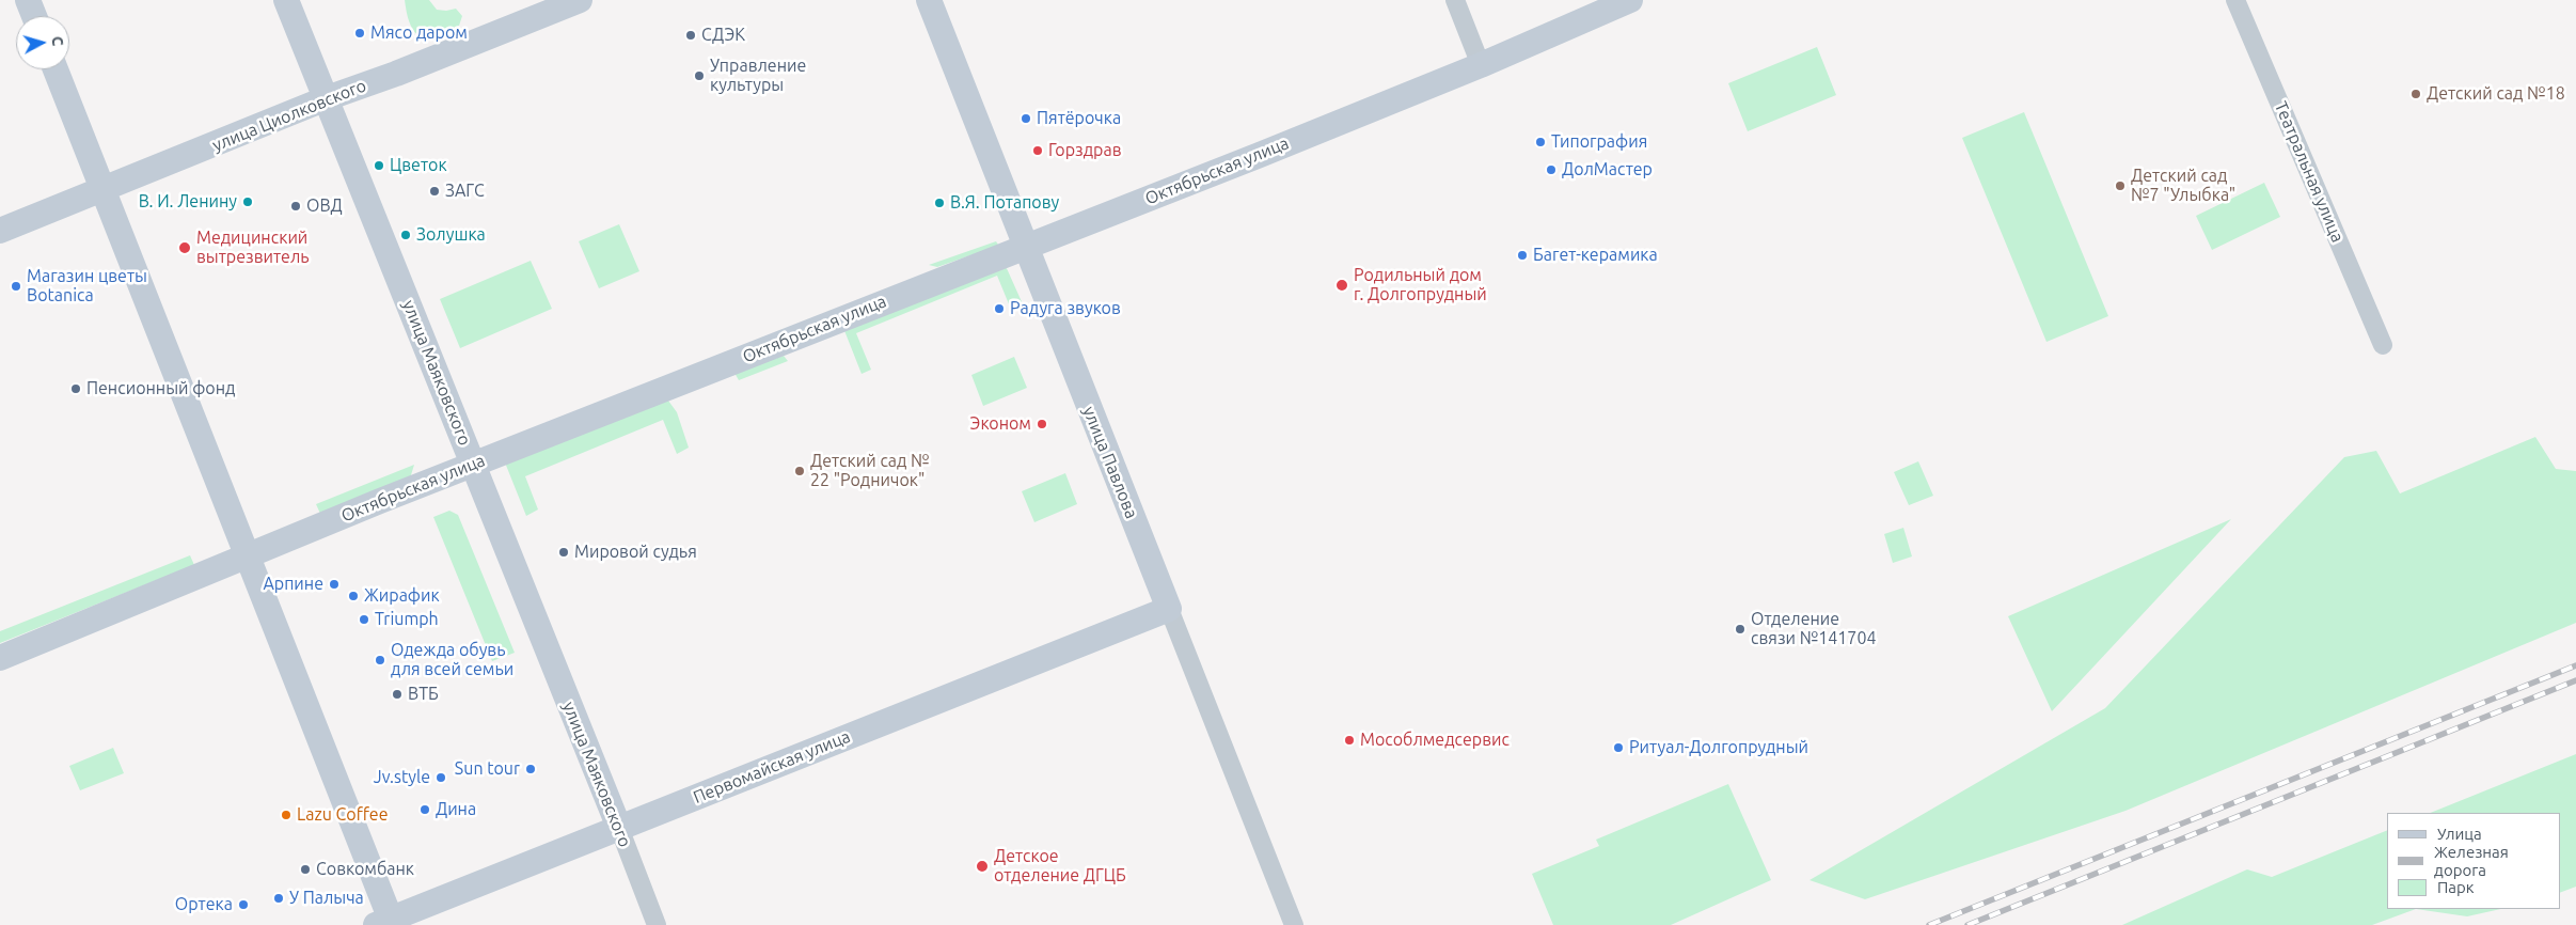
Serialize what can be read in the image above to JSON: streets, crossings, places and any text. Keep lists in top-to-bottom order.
{
  "streets": {
    "street": [
      "улица Циолковского",
      "Октябрьская улица",
      "Театральная улица",
      "улица Маяковского",
      "улица Павлова",
      "Первомайская улица"
    ]
  },
  "crossings": [
    ["улица Циолковского", "улица Маяковского"],
    ["Октябрьская улица", "улица Маяковского"],
    ["Октябрьская улица", "улица Павлова"],
    ["улица Маяковского", "Первомайская улица"],
    ["улица Павлова", "Первомайская улица"]
  ],
  "places": [
    "Мясо даром",
    "СДЭК",
    "Управление культуры",
    "Детский сад №18",
    "Пятёрочка",
    "Типография",
    "Горздрав",
    "Цветок",
    "ДолМастер",
    "Детский сад №7 \"Улыбка\"",
    "ЗАГС",
    "В. И. Ленину",
    "В.Я. Потапову",
    "ОВД",
    "Золушка",
    "Медицинский вытрезвитель",
    "Багет-керамика",
    "Родильный дом г. Долгопрудный",
    "Магазин цветы Botanica",
    "Радуга звуков",
    "Пенсионный фонд",
    "Эконом",
    "Детский сад № 22 \"Родничок\"",
    "Мировой судья",
    "Арпине",
    "Жирафик",
    "Triumph",
    "Отделение связи №141704",
    "Одежда обувь для всей семьи",
    "ВТБ",
    "Мособлмедсервис",
    "Ритуал-Долгопрудный",
    "Sun tour",
    "Jv.style",
    "Дина",
    "Lazu Coffee",
    "Детское отделение ДГЦБ",
    "Совкомбанк",
    "У Палыча",
    "Ортека"
  ],
  "legend": ["Улица", "Железная дорога", "Парк"],
  "north": "right"
}
